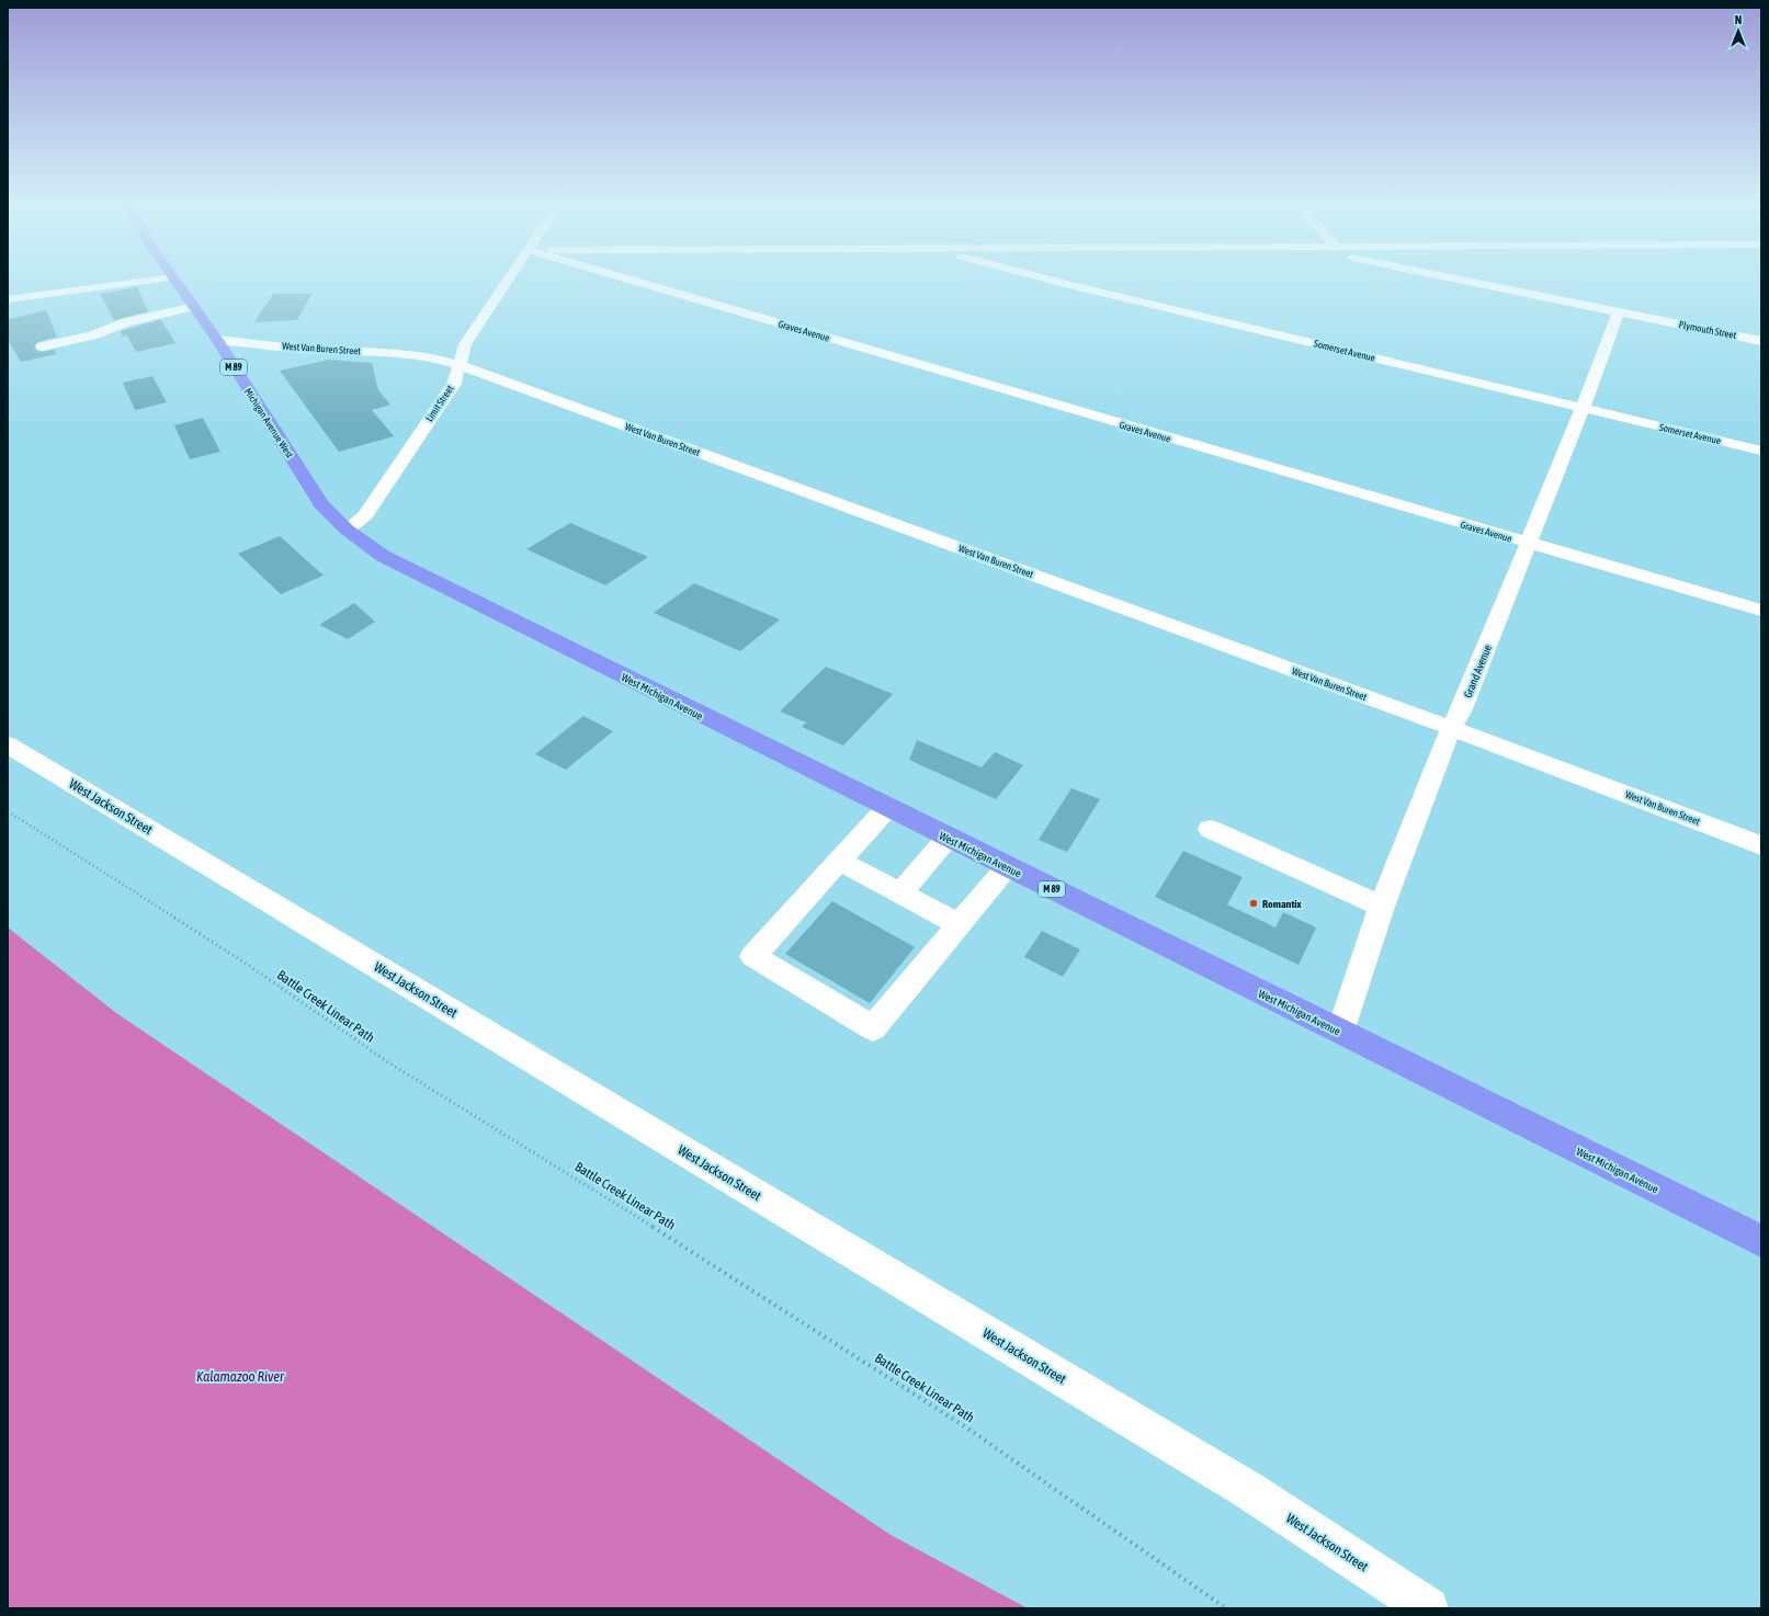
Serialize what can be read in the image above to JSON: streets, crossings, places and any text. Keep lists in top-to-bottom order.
{
  "streets": {
    "highway": ["M 89", "Michigan Avenue West", "West Michigan Avenue"],
    "street": [
      "Plymouth Street",
      "Graves Avenue",
      "West Van Buren Street",
      "Somerset Avenue",
      "Limit Street",
      "Grand Avenue",
      "West Jackson Street"
    ],
    "path": ["Battle Creek Linear Path"]
  },
  "crossings": [
    ["Plymouth Street", "Grand Avenue"],
    ["Graves Avenue", "Grand Avenue"],
    ["West Van Buren Street", "Limit Street"],
    ["West Van Buren Street", "Michigan Avenue West"],
    ["West Van Buren Street", "Grand Avenue"],
    ["Somerset Avenue", "Grand Avenue"],
    ["Limit Street", "Michigan Avenue West"],
    ["Limit Street", "West Michigan Avenue"],
    ["Michigan Avenue West", "West Michigan Avenue"],
    ["Grand Avenue", "West Michigan Avenue"]
  ],
  "water": ["Kalamazoo River"],
  "places": ["Romantix"],
  "north": "top"
}
